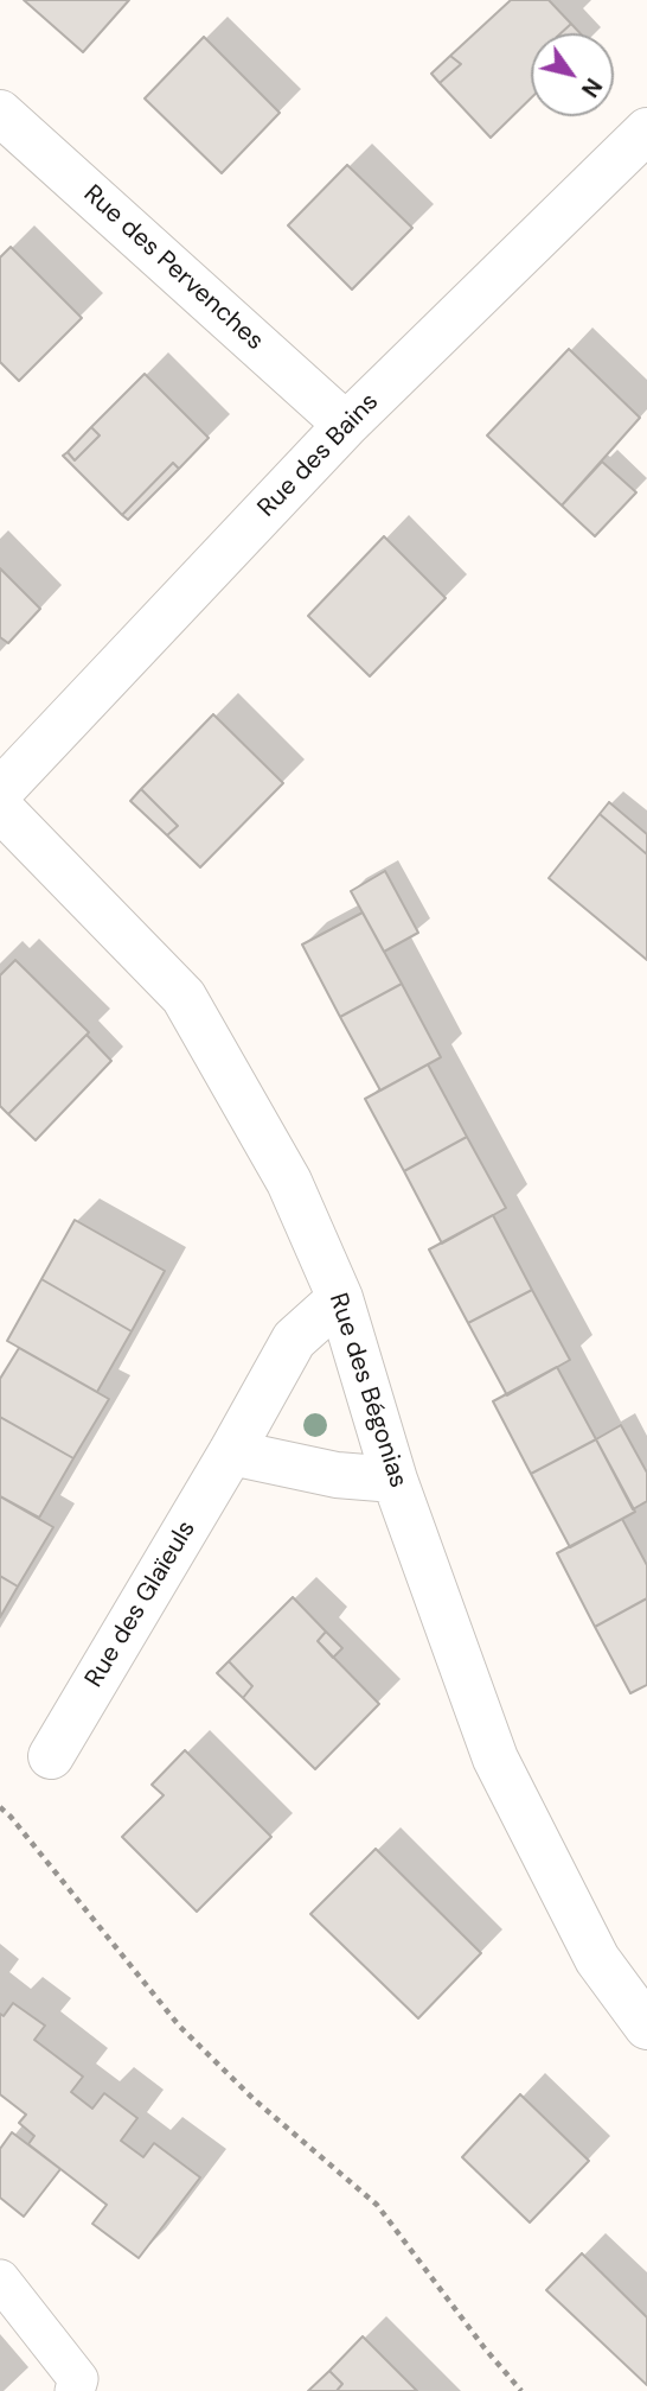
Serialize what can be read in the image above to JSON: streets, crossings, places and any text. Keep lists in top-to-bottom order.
{
  "streets": {
    "street": [
      "Rue des Pervenches",
      "Rue des Bains",
      "Rue des Bégonias",
      "Rue des Glaïeuls"
    ]
  },
  "crossings": [
    ["Rue des Pervenches", "Rue des Bains"],
    ["Rue des Bégonias", "Rue des Glaïeuls"]
  ],
  "north": "bottom right"
}
